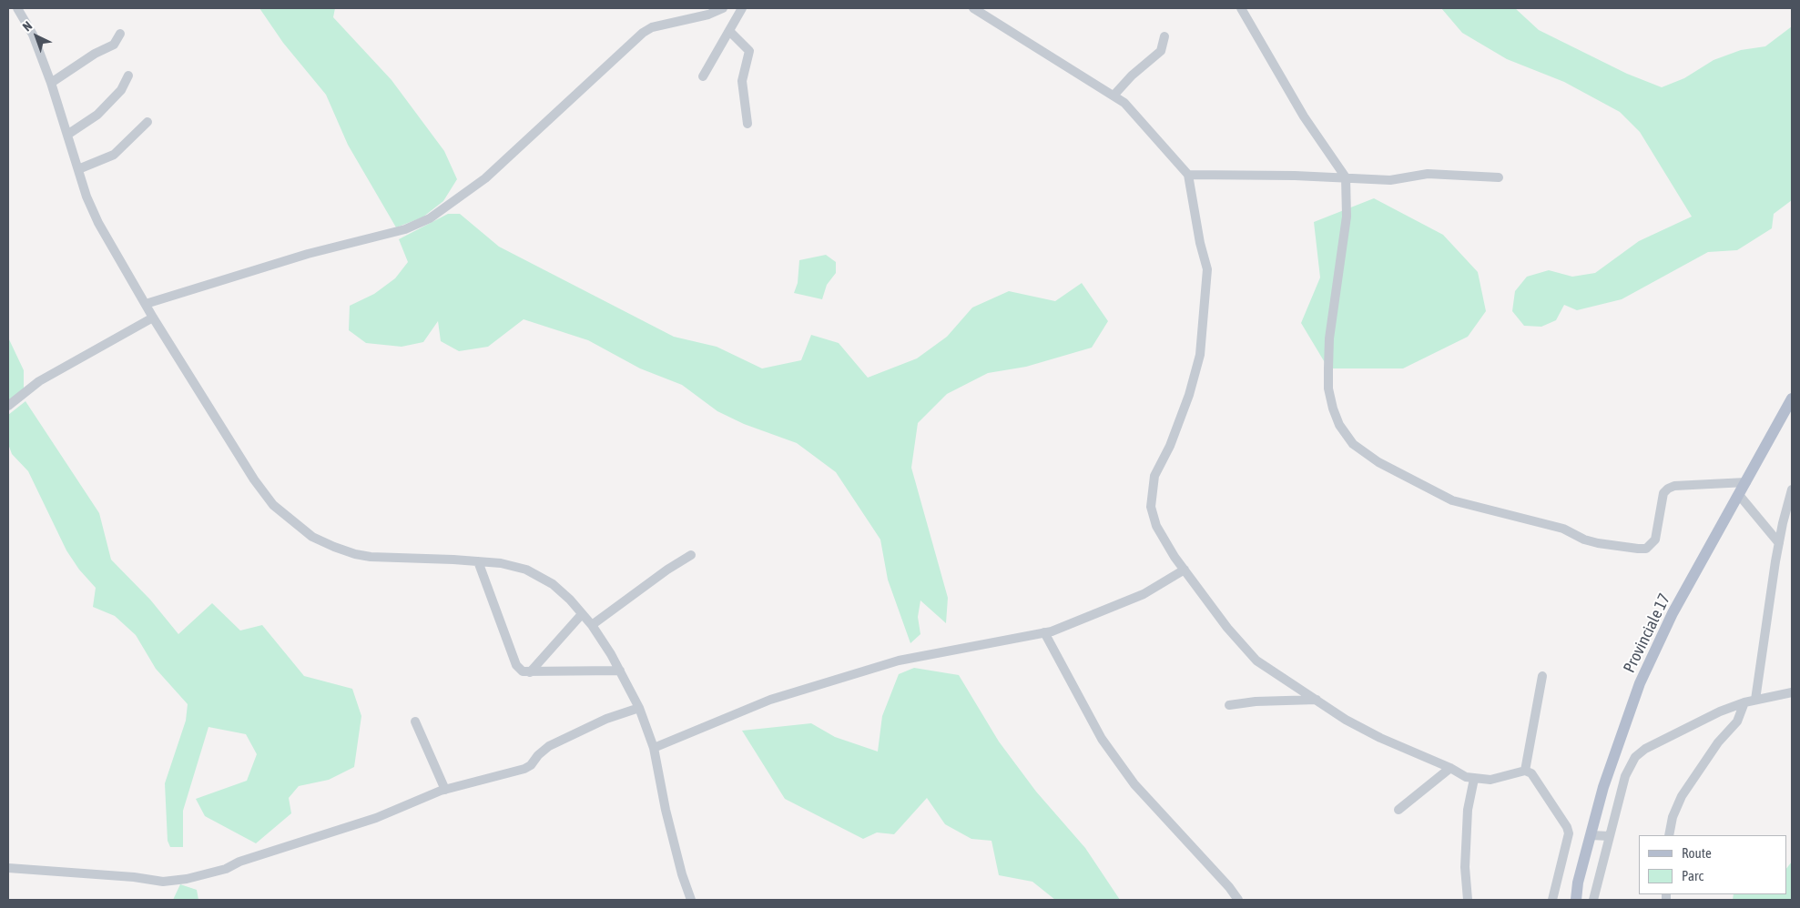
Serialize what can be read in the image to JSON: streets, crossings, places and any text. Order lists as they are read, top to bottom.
{
  "streets": {
    "main road": ["Provinciale 17"]
  },
  "legend": ["Route", "Parc"],
  "north": "top left"
}
